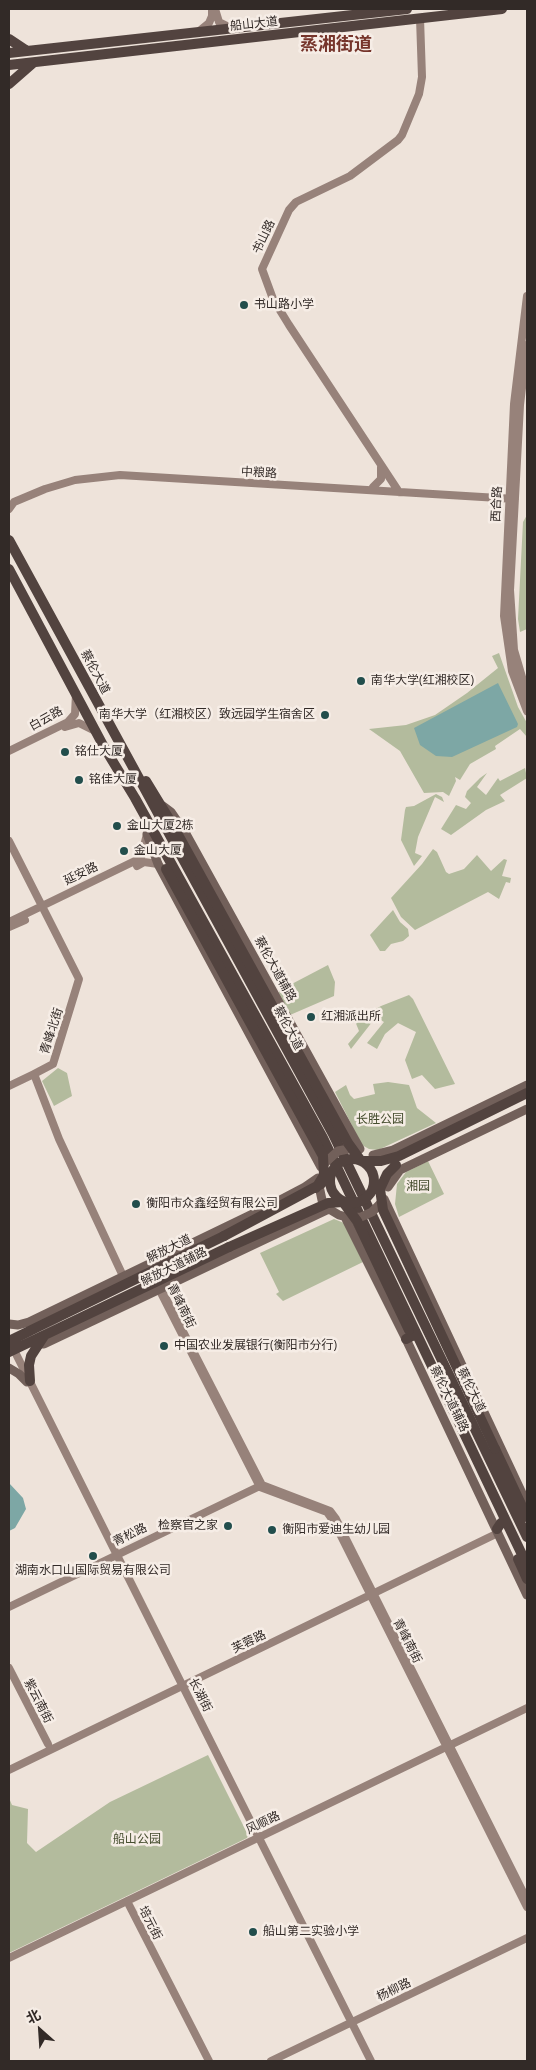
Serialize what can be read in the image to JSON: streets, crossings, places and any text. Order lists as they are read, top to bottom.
{
  "streets": {
    "highway": ["船山大道", "蔡伦大道", "解放大道"],
    "main road": ["蔡伦大道辅路", "解放大道辅路"],
    "street": [
      "书山路",
      "中粮路",
      "西合路",
      "白云路",
      "延安路",
      "青峰北街",
      "青峰南街",
      "青松路",
      "芙蓉路",
      "长湖街",
      "紫云南街",
      "风顺路",
      "培元街",
      "杨柳路"
    ]
  },
  "crossings": [
    ["船山大道", "书山路"],
    ["书山路", "中粮路"],
    ["中粮路", "西合路"],
    ["蔡伦大道", "白云路"],
    ["延安路", "青峰北街"],
    ["解放大道", "解放大道辅路"],
    ["解放大道", "青峰南街"],
    ["解放大道", "长湖街"],
    ["解放大道辅路", "青峰南街"],
    ["青峰南街", "青松路"],
    ["青峰南街", "芙蓉路"],
    ["青峰南街", "风顺路"],
    ["青松路", "长湖街"],
    ["芙蓉路", "长湖街"],
    ["长湖街", "风顺路"],
    ["长湖街", "杨柳路"],
    ["风顺路", "培元街"]
  ],
  "districts": ["蒸湘街道"],
  "parks": ["长胜公园", "湘园", "船山公园"],
  "places": [
    "书山路小学",
    "南华大学(红湘校区)",
    "南华大学（红湘校区）致远园学生宿舍区",
    "铭仕大厦",
    "铭佳大厦",
    "金山大厦2栋",
    "金山大厦",
    "红湘派出所",
    "衡阳市众鑫经贸有限公司",
    "中国农业发展银行(衡阳市分行)",
    "检察官之家",
    "衡阳市爱迪生幼儿园",
    "湖南水口山国际贸易有限公司",
    "船山第二实验小学"
  ],
  "north": "top left"
}
